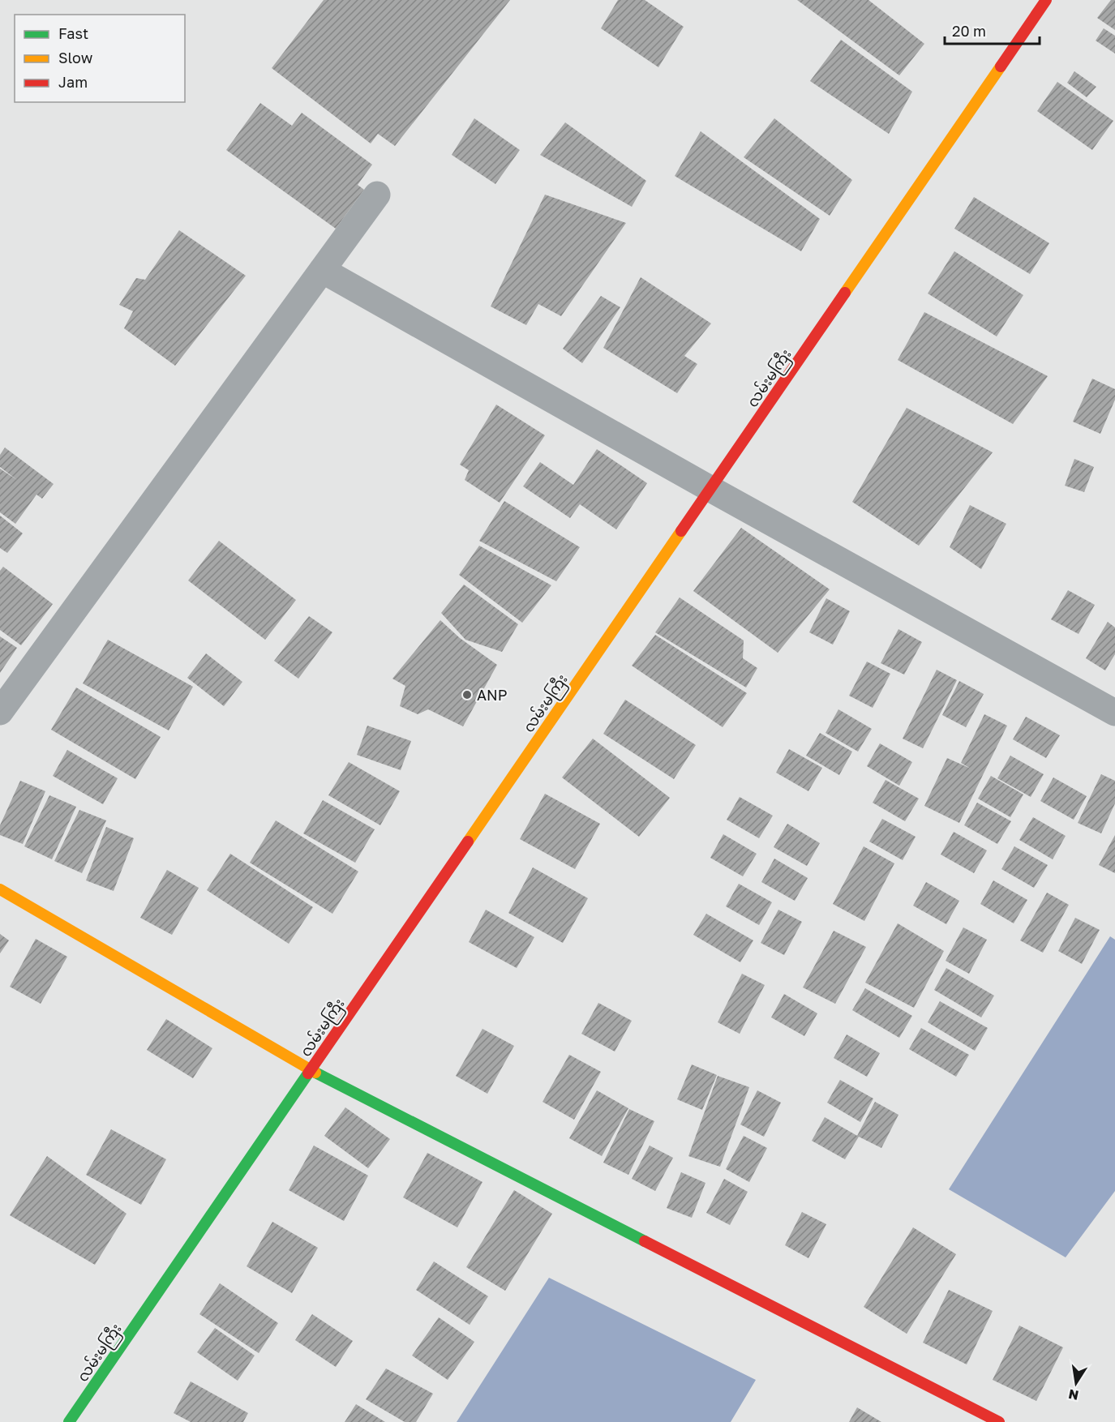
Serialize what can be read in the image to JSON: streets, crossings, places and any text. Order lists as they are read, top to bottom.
{
  "streets": {
    "main road": ["လမ်းမကြီး"]
  },
  "places": ["ANP"],
  "legend": ["Fast", "Slow", "Jam"],
  "scale_bar": "20 m",
  "north": "bottom"
}
